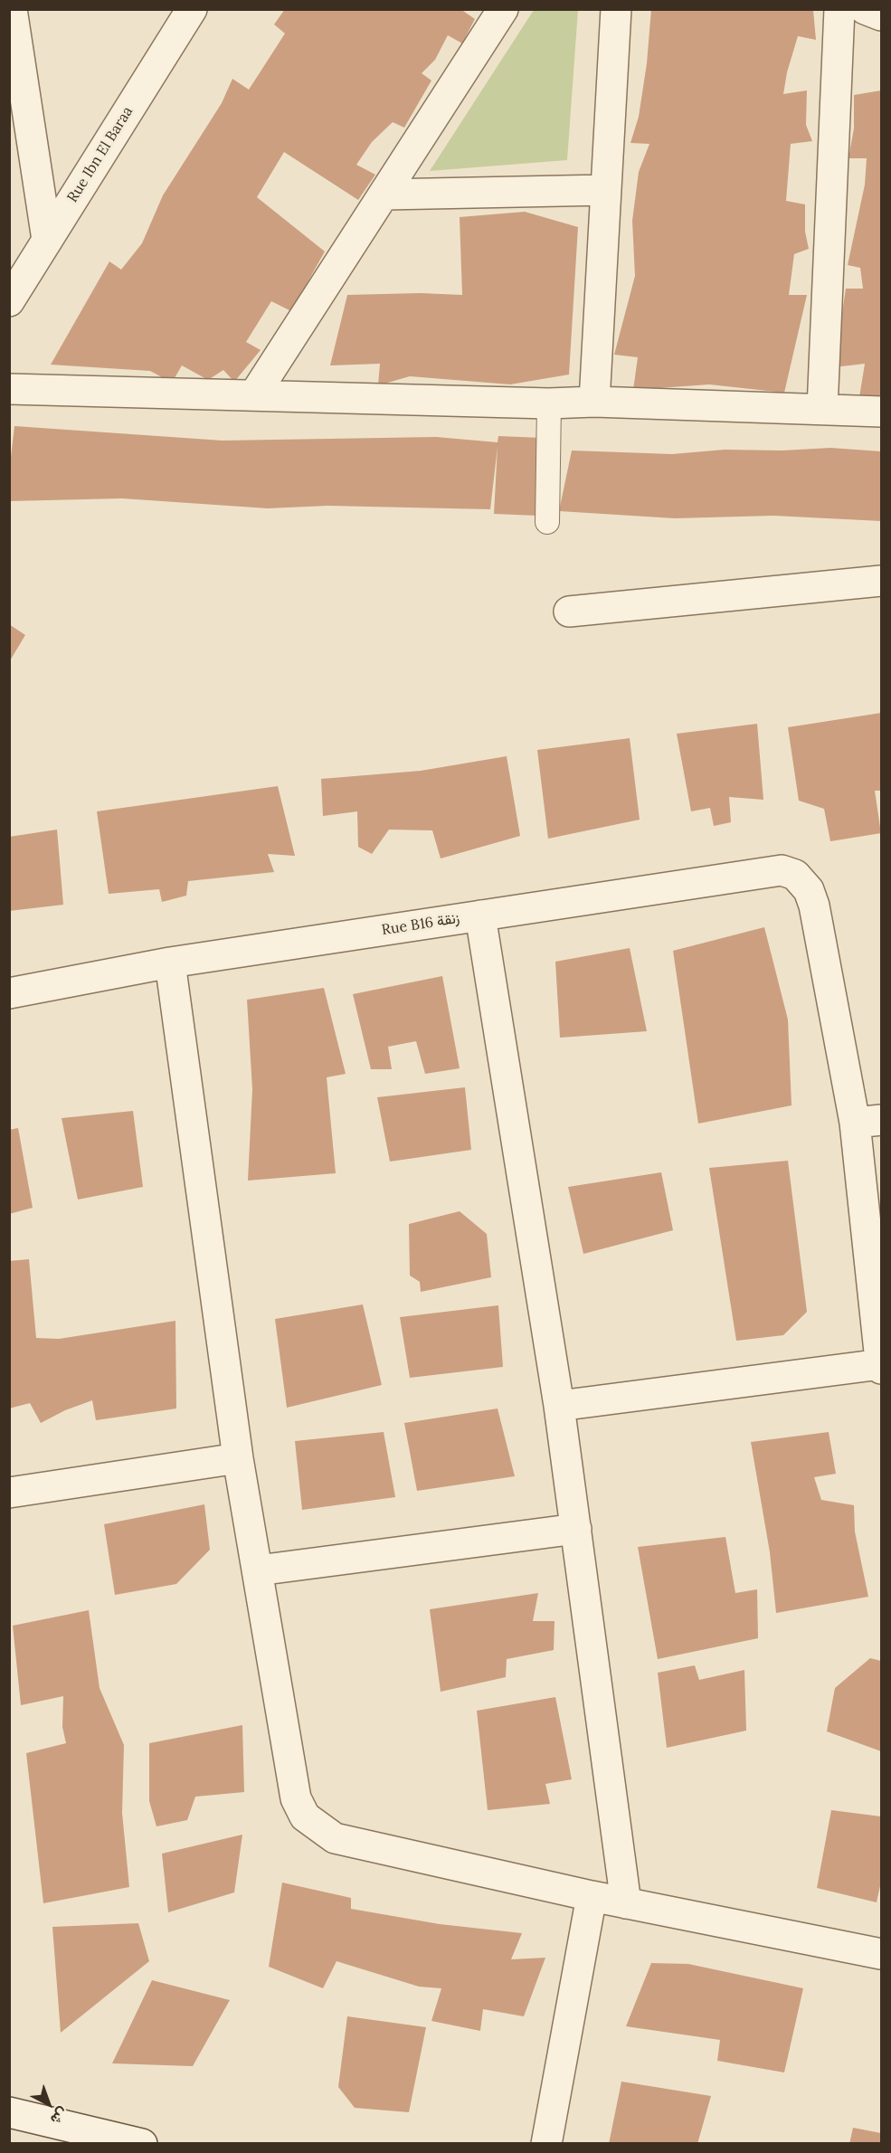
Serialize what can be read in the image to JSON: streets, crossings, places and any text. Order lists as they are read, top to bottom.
{
  "streets": {
    "street": ["Rue Ibn El Baraa", "Rue B16 زنقة"]
  },
  "north": "bottom right"
}
